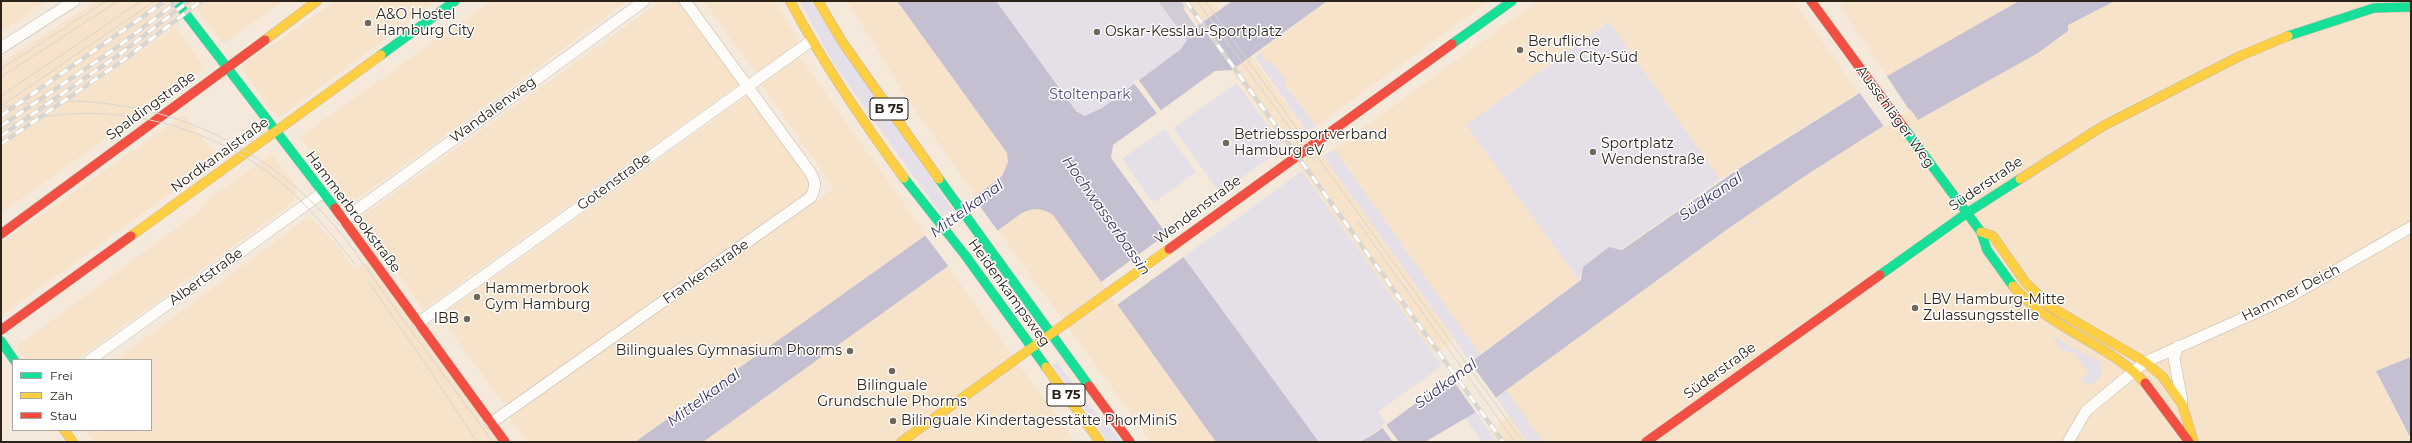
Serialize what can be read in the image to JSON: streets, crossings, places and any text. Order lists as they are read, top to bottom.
{
  "streets": {
    "main road": [
      "Spaldingstraße",
      "B 75",
      "Ausschläger Weg",
      "Nordkanalstraße",
      "Süderstraße",
      "Wendenstraße",
      "Hammerbrookstraße",
      "Heidenkampsweg"
    ],
    "street": [
      "Wandalenweg",
      "Gotenstraße",
      "Frankenstraße",
      "Albertstraße",
      "Hammer Deich"
    ]
  },
  "crossings": [
    ["Spaldingstraße", "Hammerbrookstraße"],
    ["Wandalenweg", "Hammerbrookstraße"],
    ["Ausschläger Weg", "Süderstraße"],
    ["Ausschläger Weg", "Hammer Deich"],
    ["Nordkanalstraße", "Hammerbrookstraße"],
    ["Gotenstraße", "Hammerbrookstraße"],
    ["Gotenstraße", "Frankenstraße"],
    ["Gotenstraße", "Heidenkampsweg"],
    ["Wendenstraße", "Heidenkampsweg"],
    ["Hammerbrookstraße", "Frankenstraße"],
    ["Hammerbrookstraße", "Albertstraße"]
  ],
  "water": ["Südkanal", "Mittelkanal", "Hochwasserbassin"],
  "parks": ["Stoltenpark"],
  "places": [
    "A&O Hostel Hamburg City",
    "Oskar-Kesslau-Sportplatz",
    "Berufliche Schule City-Süd",
    "Betriebssportverband Hamburg eV",
    "Sportplatz Wendenstraße",
    "Hammerbrook Gym Hamburg",
    "LBV Hamburg-Mitte Zulassungsstelle",
    "IBB",
    "Bilinguales Gymnasium Phorms",
    "Bilinguale Grundschule Phorms",
    "Bilinguale Kindertagesstätte PhorMiniS"
  ],
  "legend": ["Frei", "Zäh", "Stau"]
}
